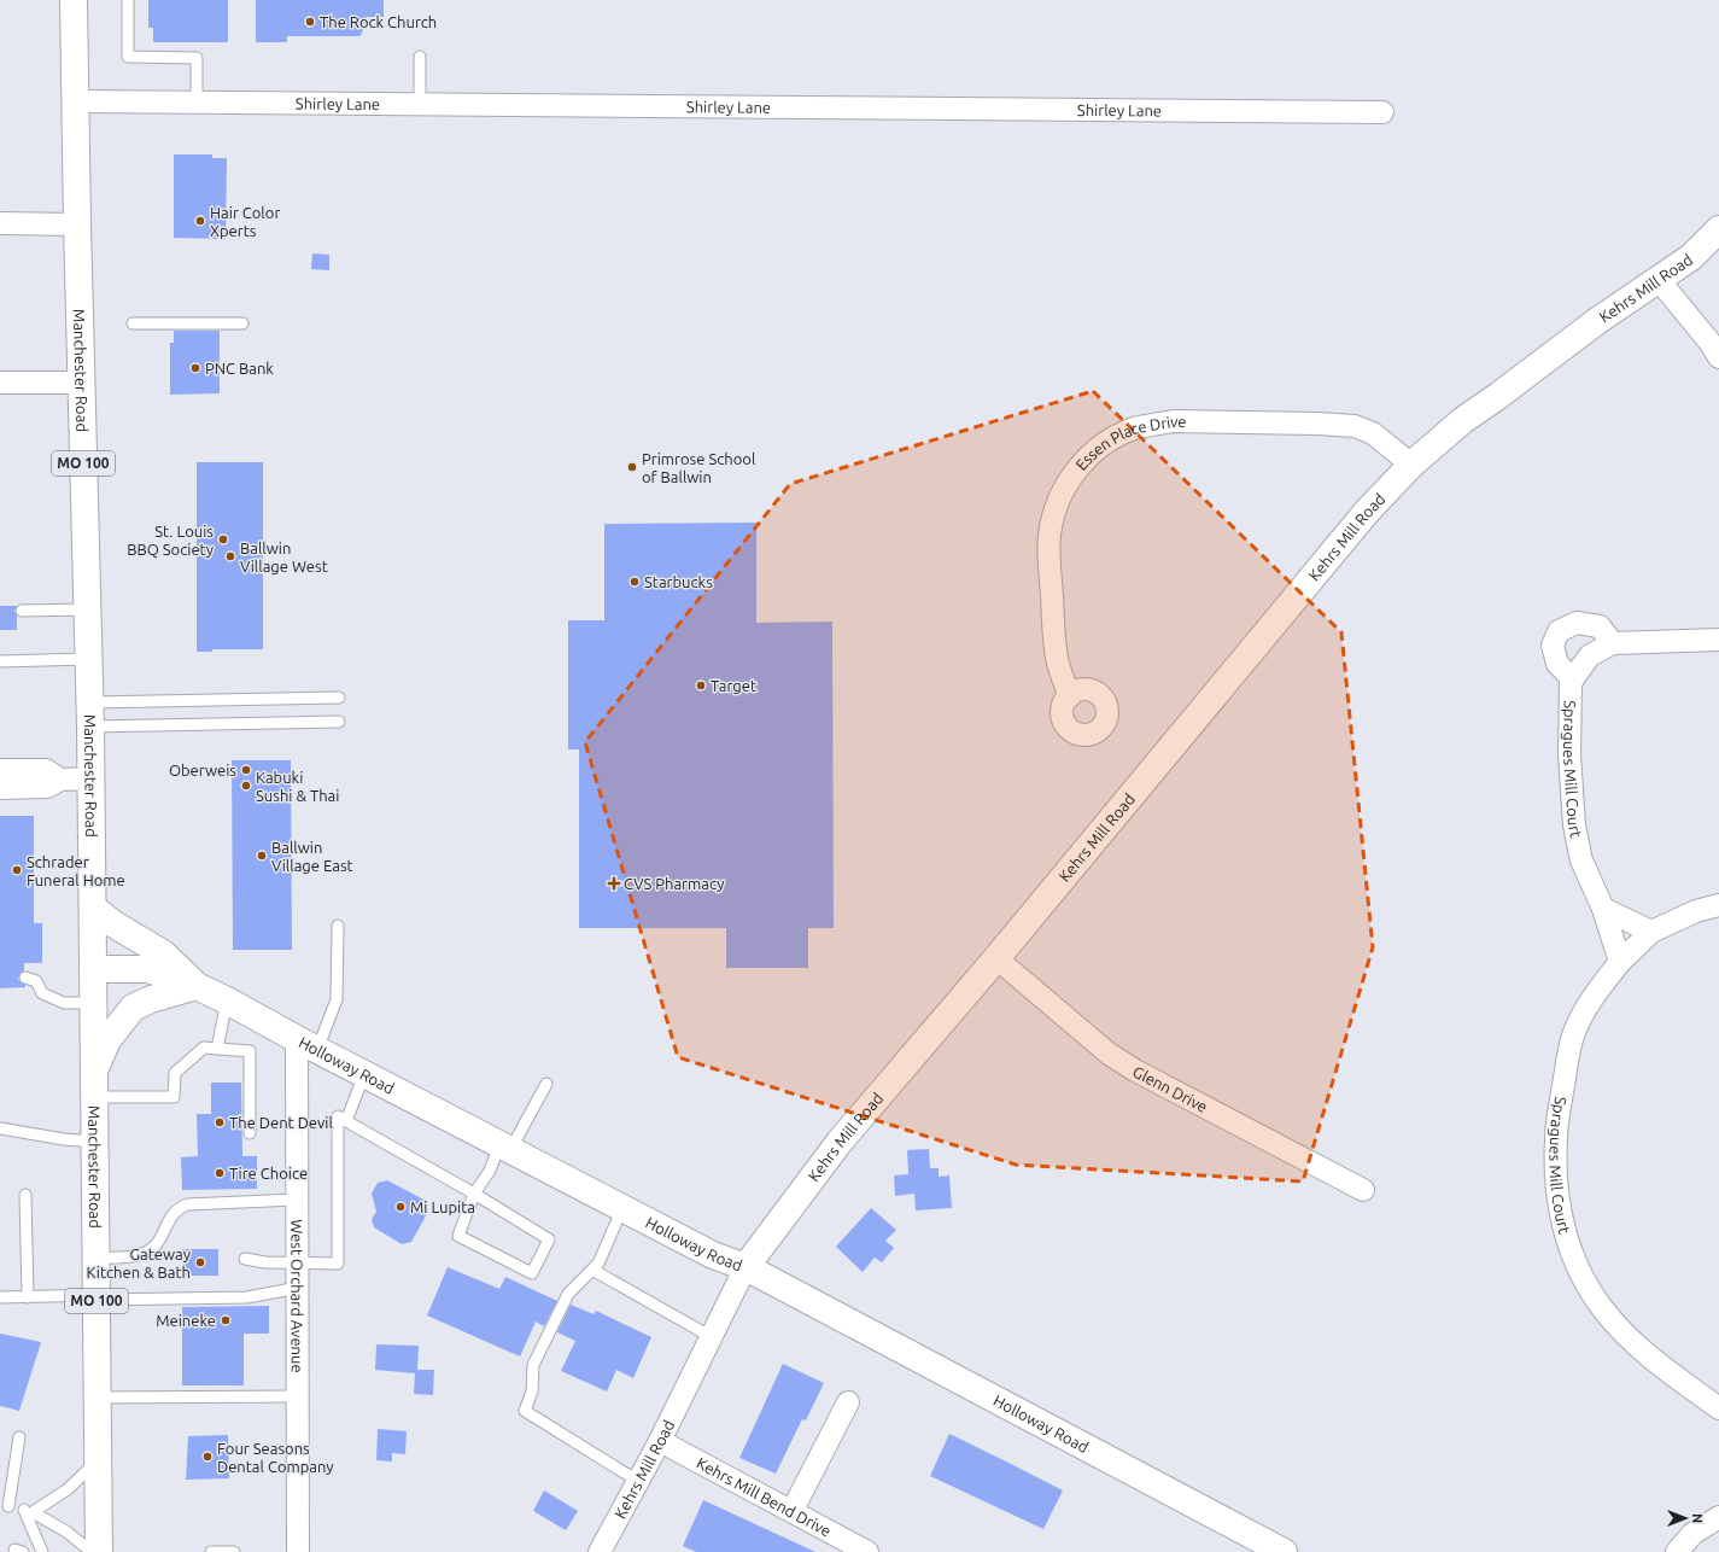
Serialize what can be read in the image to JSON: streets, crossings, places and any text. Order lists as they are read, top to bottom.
{
  "streets": {
    "main road": [
      "Kehrs Mill Road",
      "Manchester Road",
      "MO 100",
      "Holloway Road"
    ],
    "street": [
      "Shirley Lane",
      "Essen Place Drive",
      "Spragues Mill Court",
      "Glenn Drive",
      "West Orchard Avenue",
      "Kehrs Mill Bend Drive"
    ]
  },
  "crossings": [
    ["Shirley Lane", "Manchester Road"],
    ["Kehrs Mill Road", "Essen Place Drive"],
    ["Kehrs Mill Road", "Holloway Road"],
    ["Kehrs Mill Road", "Glenn Drive"],
    ["Kehrs Mill Road", "Kehrs Mill Bend Drive"],
    ["Manchester Road", "Holloway Road"],
    ["Holloway Road", "West Orchard Avenue"]
  ],
  "places": {
    "other": [
      "The Rock Church",
      "Hair Color Xperts",
      "PNC Bank",
      "Primrose School of Ballwin",
      "St. Louis BBQ Society",
      "Ballwin Village West",
      "Starbucks",
      "Target",
      "Oberweis",
      "Kabuki Sushi & Thai",
      "Ballwin Village East",
      "Schrader Funeral Home",
      "The Dent Devil",
      "Tire Choice",
      "Mi Lupita",
      "Gateway Kitchen & Bath",
      "Meineke",
      "Four Seasons Dental Company"
    ],
    "health": ["CVS Pharmacy"]
  },
  "north": "right"
}
